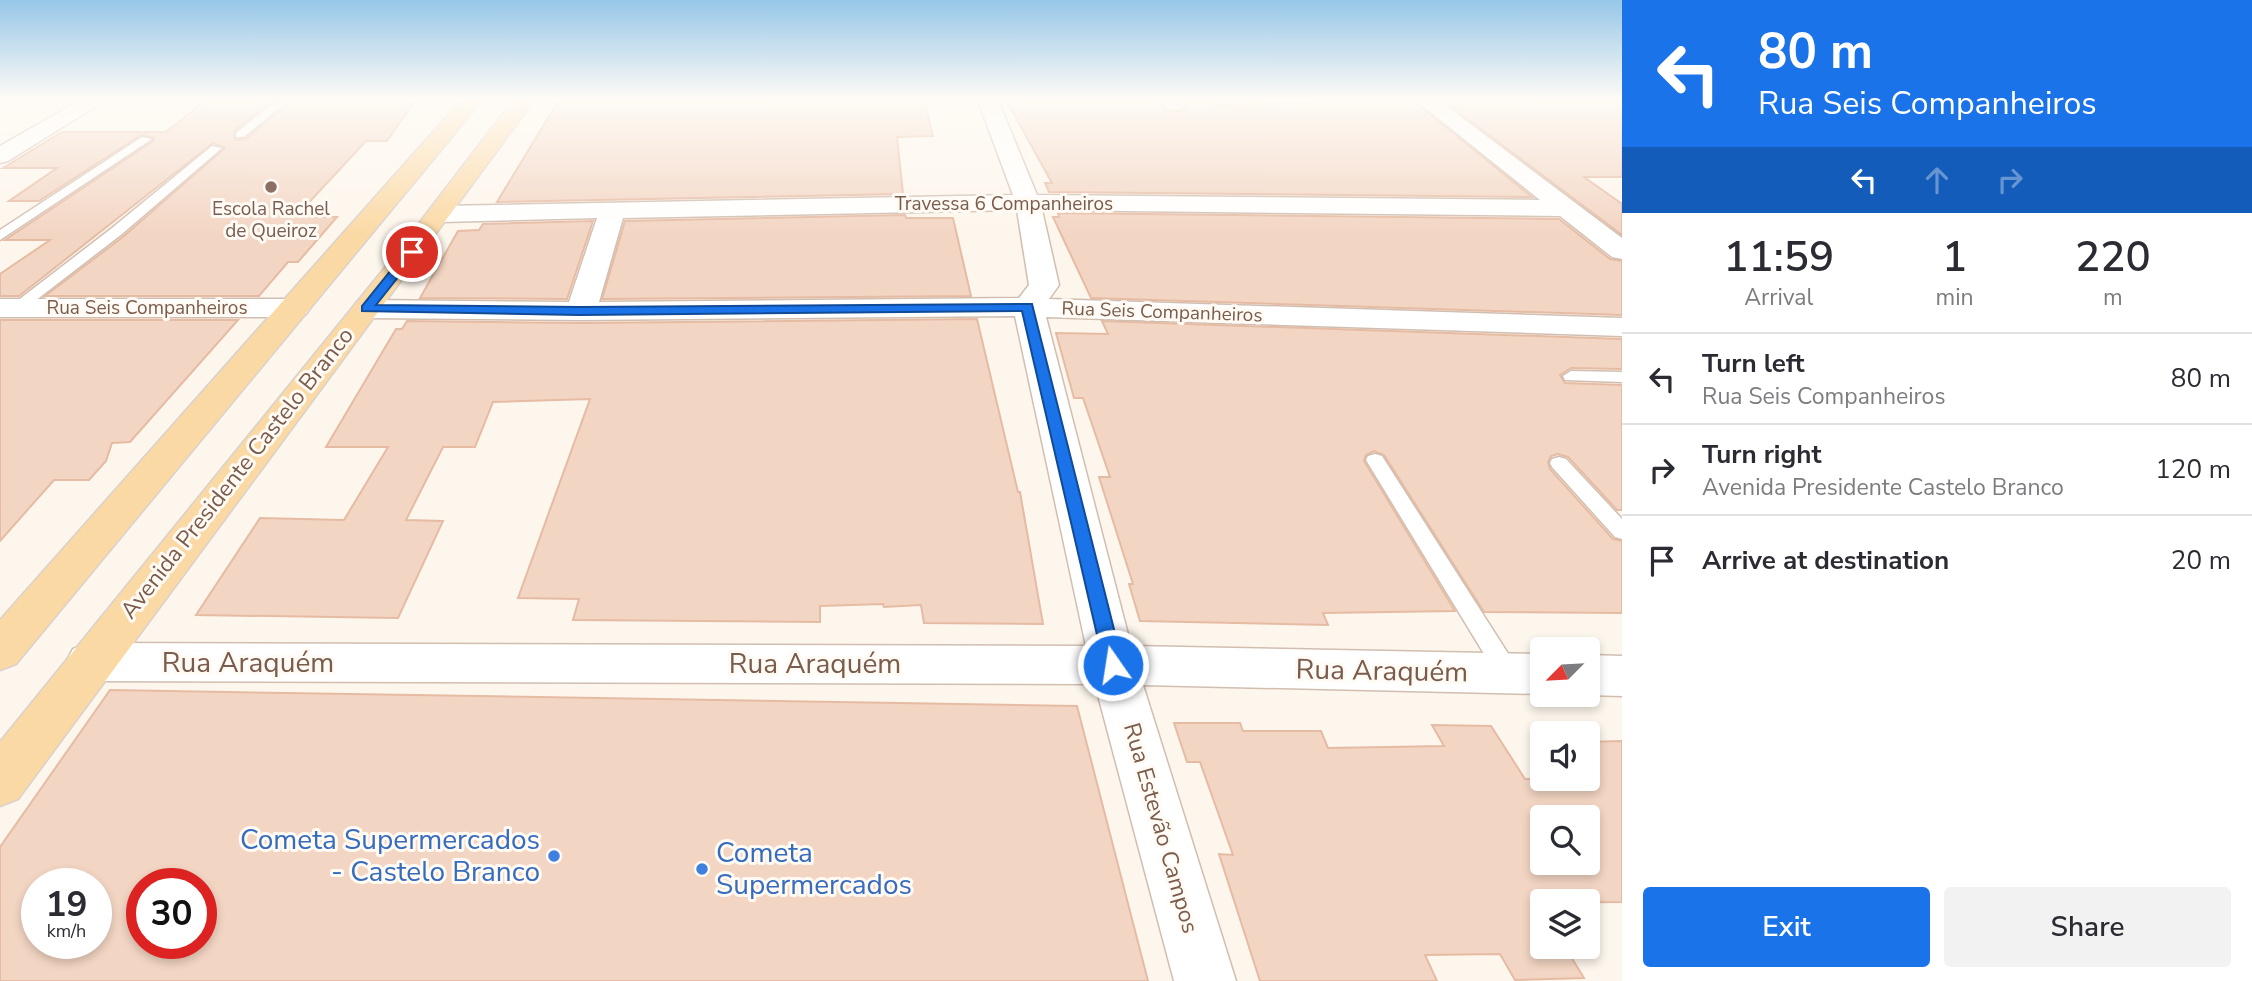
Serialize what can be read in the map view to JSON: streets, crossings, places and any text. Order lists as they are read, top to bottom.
{
  "streets": {
    "main road": ["Avenida Presidente Castelo Branco"],
    "street": [
      "Travessa 6 Companheiros",
      "Rua Seis Companheiros",
      "Rua Araquém",
      "Rua Estevão Campos"
    ]
  },
  "crossings": [
    ["Travessa 6 Companheiros", "Avenida Presidente Castelo Branco"],
    ["Rua Seis Companheiros", "Avenida Presidente Castelo Branco"],
    ["Rua Seis Companheiros", "Rua Estevão Campos"],
    ["Avenida Presidente Castelo Branco", "Rua Araquém"],
    ["Rua Araquém", "Rua Estevão Campos"]
  ],
  "places": ["Escola Rachel de Queiroz", "Cometa Supermercados - Castelo Branco", "Cometa Supermercados"],
  "north": "bottom left",
  "page": {
    "turn": ["80 m", "Rua Seis Companheiros"],
    "eta": [
      "11:59",
      "Arrival",
      "1",
      "min",
      "220",
      "m"
    ],
    "list": [
      {
        "name": "Turn left",
        "note": "Rua Seis Companheiros",
        "value": "80 m"
      },
      {
        "name": "Turn right",
        "note": "Avenida Presidente Castelo Branco",
        "value": "120 m"
      },
      {
        "name": "Arrive at destination",
        "value": "20 m"
      }
    ],
    "speed": "19 km/h",
    "limit": "30",
    "buttons": ["Exit", "Share"]
  }
}
